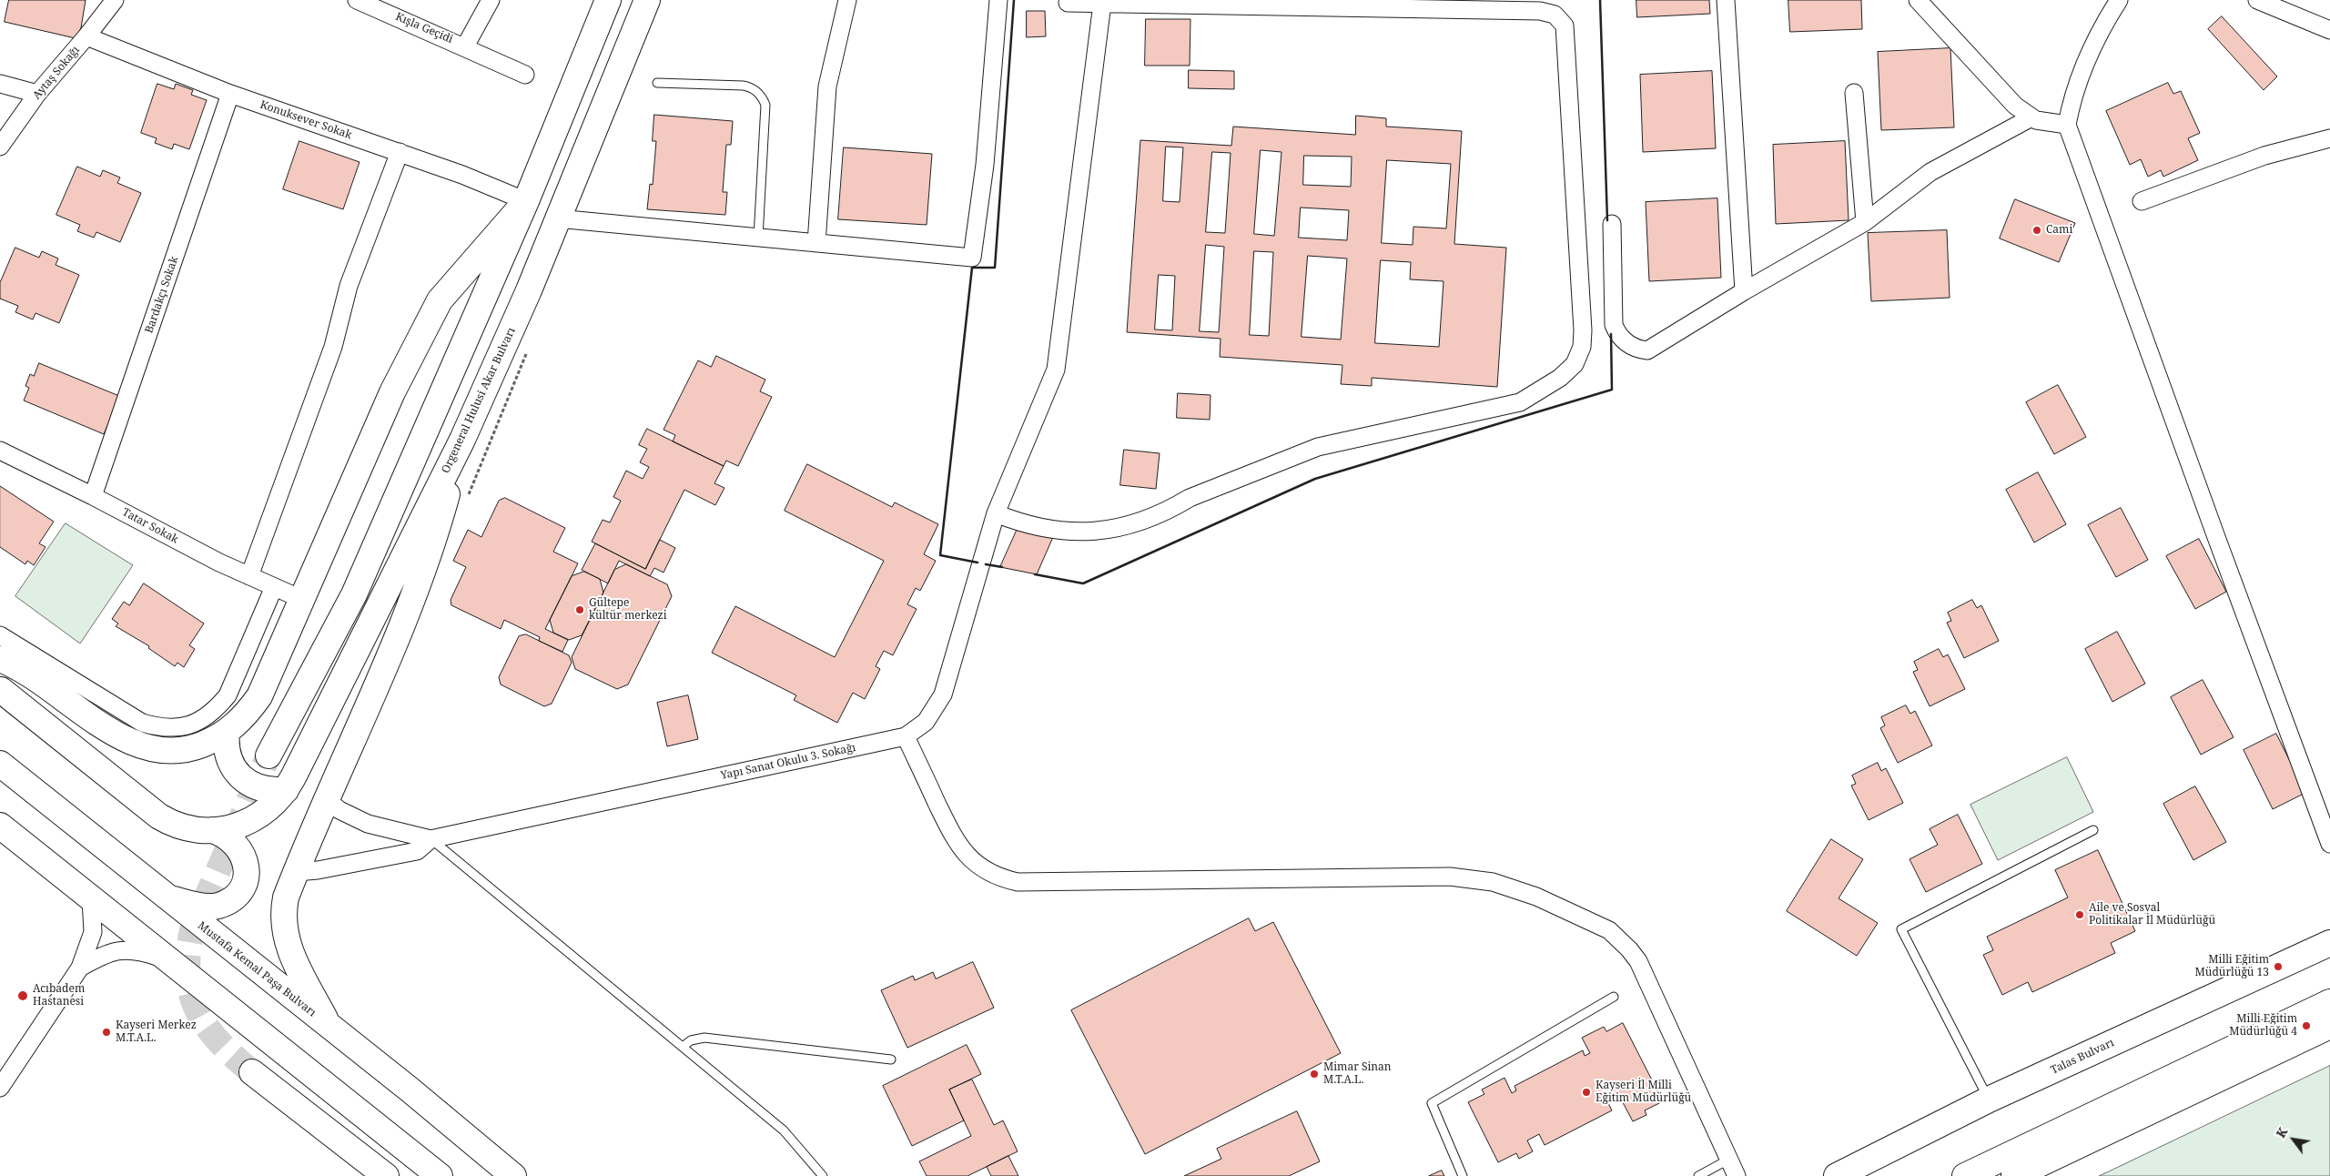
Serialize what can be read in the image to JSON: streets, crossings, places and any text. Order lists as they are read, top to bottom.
{
  "streets": {
    "main road": ["Orgeneral Hulusi Akar Bulvarı", "Mustafa Kemal Paşa Bulvarı", "Talas Bulvarı"],
    "street": [
      "Kışla Geçidi",
      "Aytaş Sokağı",
      "Konuksever Sokak",
      "Bardakçı Sokak",
      "Tatar Sokak",
      "Yapı Sanat Okulu 3. Sokağı"
    ]
  },
  "crossings": [
    ["Aytaş Sokağı", "Konuksever Sokak"],
    ["Konuksever Sokak", "Bardakçı Sokak"],
    ["Bardakçı Sokak", "Tatar Sokak"]
  ],
  "places": [
    "Cami",
    "Gültepe kültür merkezi",
    "Aile ve Sosyal Politikalar İl Müdürlüğü",
    "Milli Eğitim Müdürlüğü 13",
    "Acıbadem Hastanesi",
    "Milli Eğitim Müdürlüğü 4",
    "Kayseri Merkez M.T.A.L.",
    "Mimar Sinan M.T.A.L.",
    "Kayseri İl Milli Eğitim Müdürlüğü"
  ],
  "north": "top left"
}
